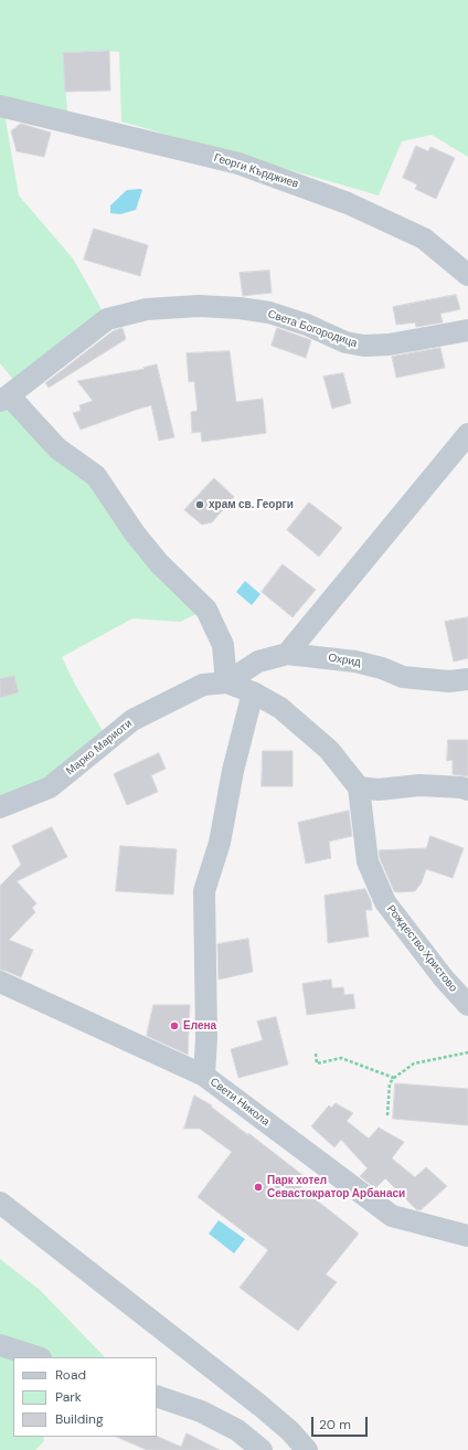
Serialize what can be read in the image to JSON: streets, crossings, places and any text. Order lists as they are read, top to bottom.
{
  "streets": {
    "street": [
      "Георги Кърджиев",
      "Света Богородица",
      "Охрид",
      "Марко Мариоти",
      "Рождество Христово",
      "Свети Никола"
    ]
  },
  "crossings": [
    ["Охрид", "Марко Мариоти"]
  ],
  "places": ["храм св. Георги", "Елена", "Парк хотел Севастократор Арбанаси"],
  "legend": ["Road", "Park", "Building"],
  "scale_bar": "20 m"
}
